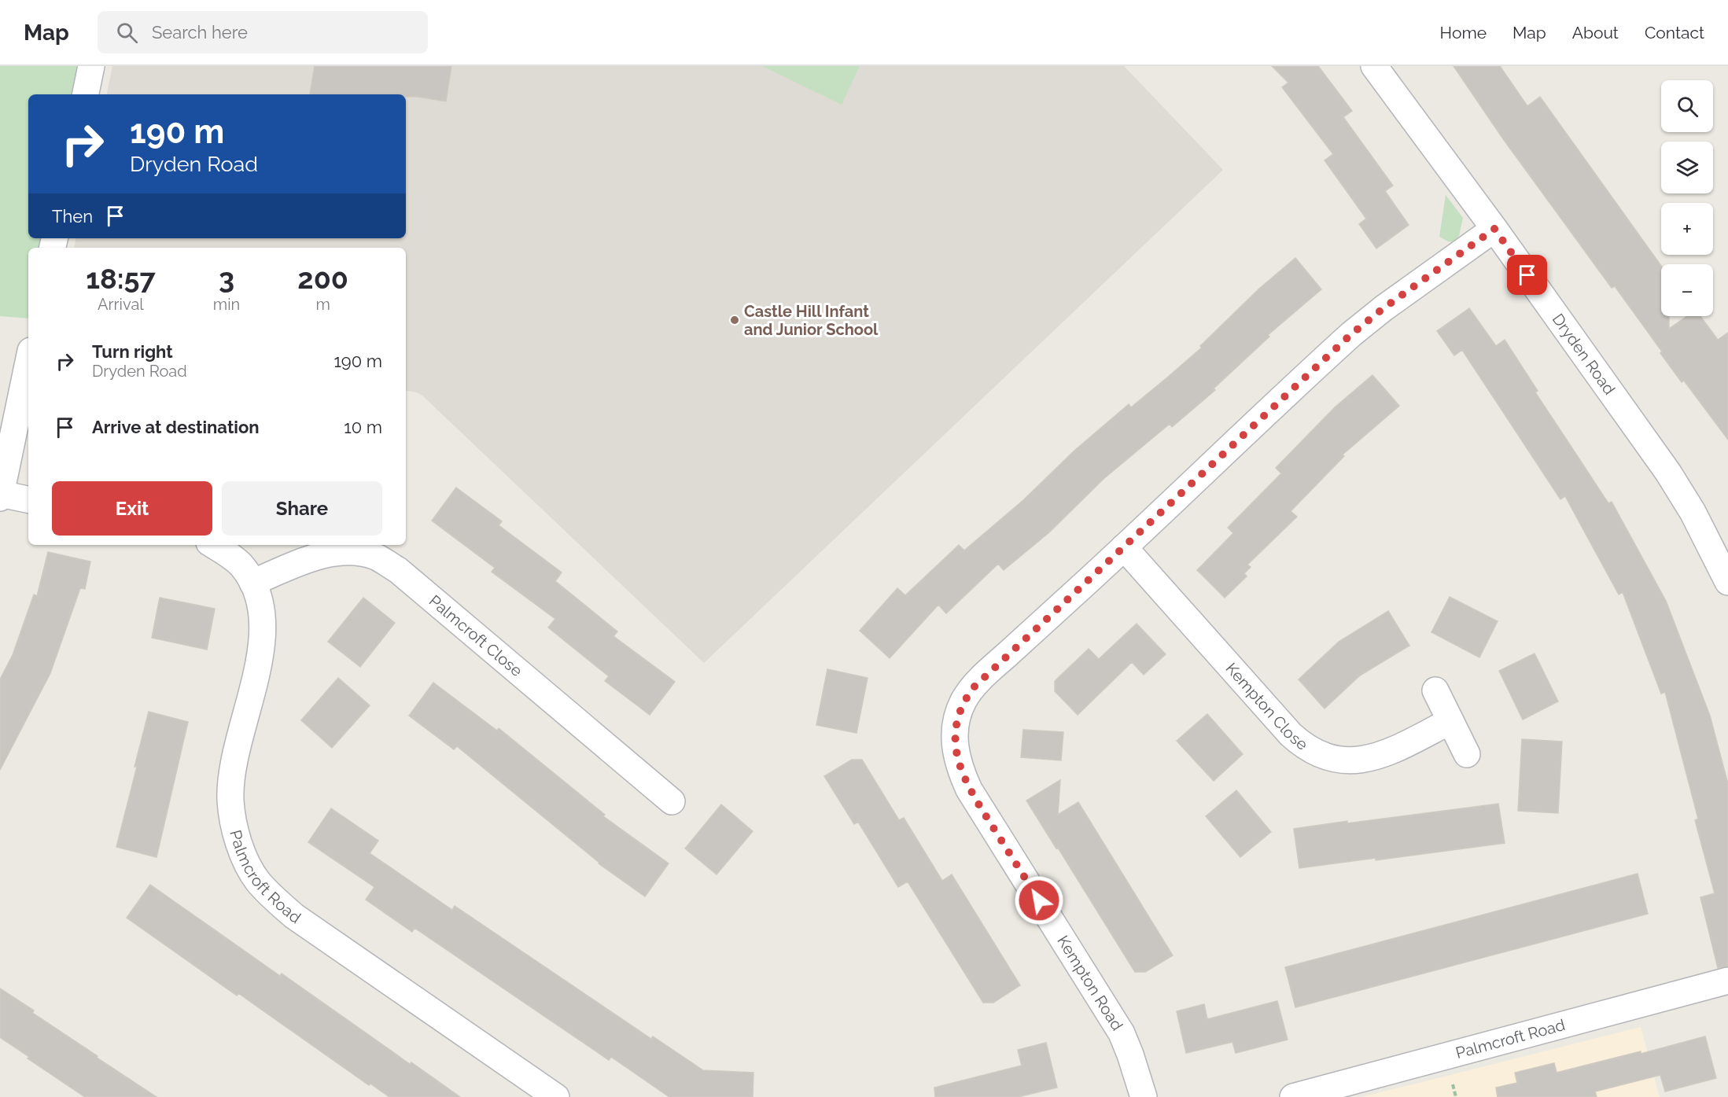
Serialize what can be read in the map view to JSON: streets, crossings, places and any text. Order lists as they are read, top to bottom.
{
  "streets": {
    "street": [
      "Dryden Road",
      "Palmcroft Close",
      "Kempton Close",
      "Palmcroft Road",
      "Kempton Road"
    ]
  },
  "crossings": [
    ["Dryden Road", "Kempton Road"],
    ["Palmcroft Close", "Palmcroft Road"],
    ["Kempton Close", "Kempton Road"]
  ],
  "places": ["Castle Hill Infant and Junior School"],
  "page": {
    "header": "Map",
    "search": "Search here",
    "nav": [
      "Home",
      "Map",
      "About",
      "Contact"
    ],
    "map_buttons": ["+", "−"],
    "turn": ["190 m", "Dryden Road"],
    "then": "Then",
    "eta": [
      "18:57",
      "Arrival",
      "3",
      "min",
      "200",
      "m"
    ],
    "list": [
      {
        "name": "Turn right",
        "note": "Dryden Road",
        "value": "190 m"
      },
      {
        "name": "Arrive at destination",
        "value": "10 m"
      }
    ],
    "buttons": ["Exit", "Share"]
  }
}
